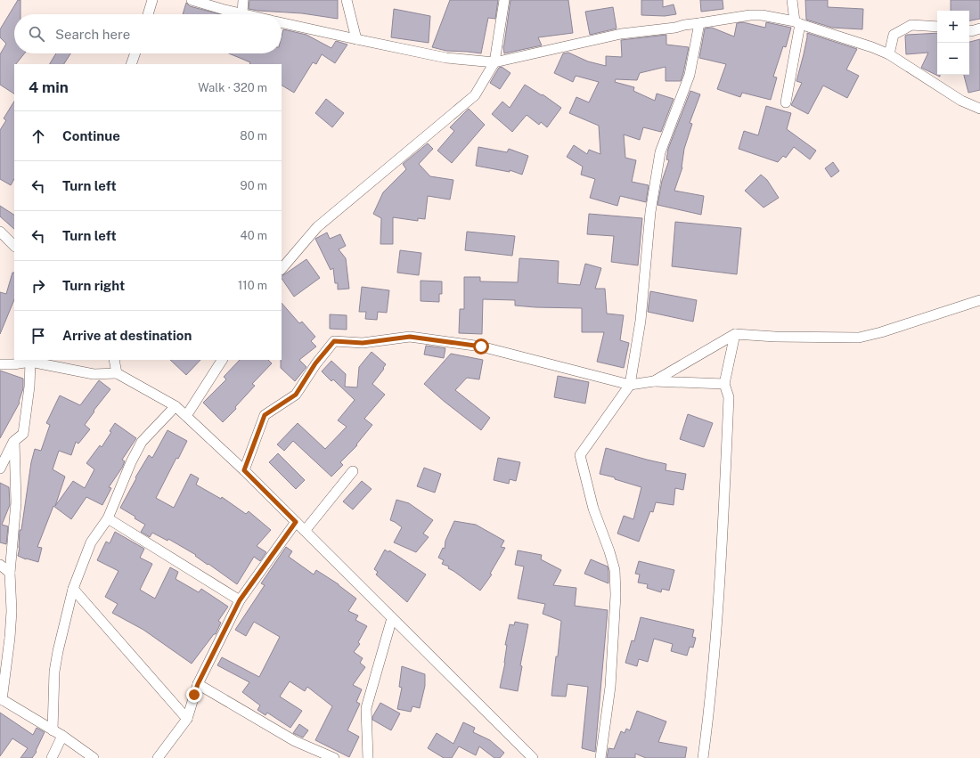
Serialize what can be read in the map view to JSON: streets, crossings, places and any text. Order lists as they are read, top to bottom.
{
  "page": {
    "map_buttons": ["+", "−"],
    "search": "Search here",
    "heading": ["4 min", "Walk · 320 m"],
    "list": [
      ["Continue", "80 m"],
      ["Turn left", "90 m"],
      ["Turn left", "40 m"],
      ["Turn right", "110 m"],
      "Arrive at destination"
    ]
  }
}
